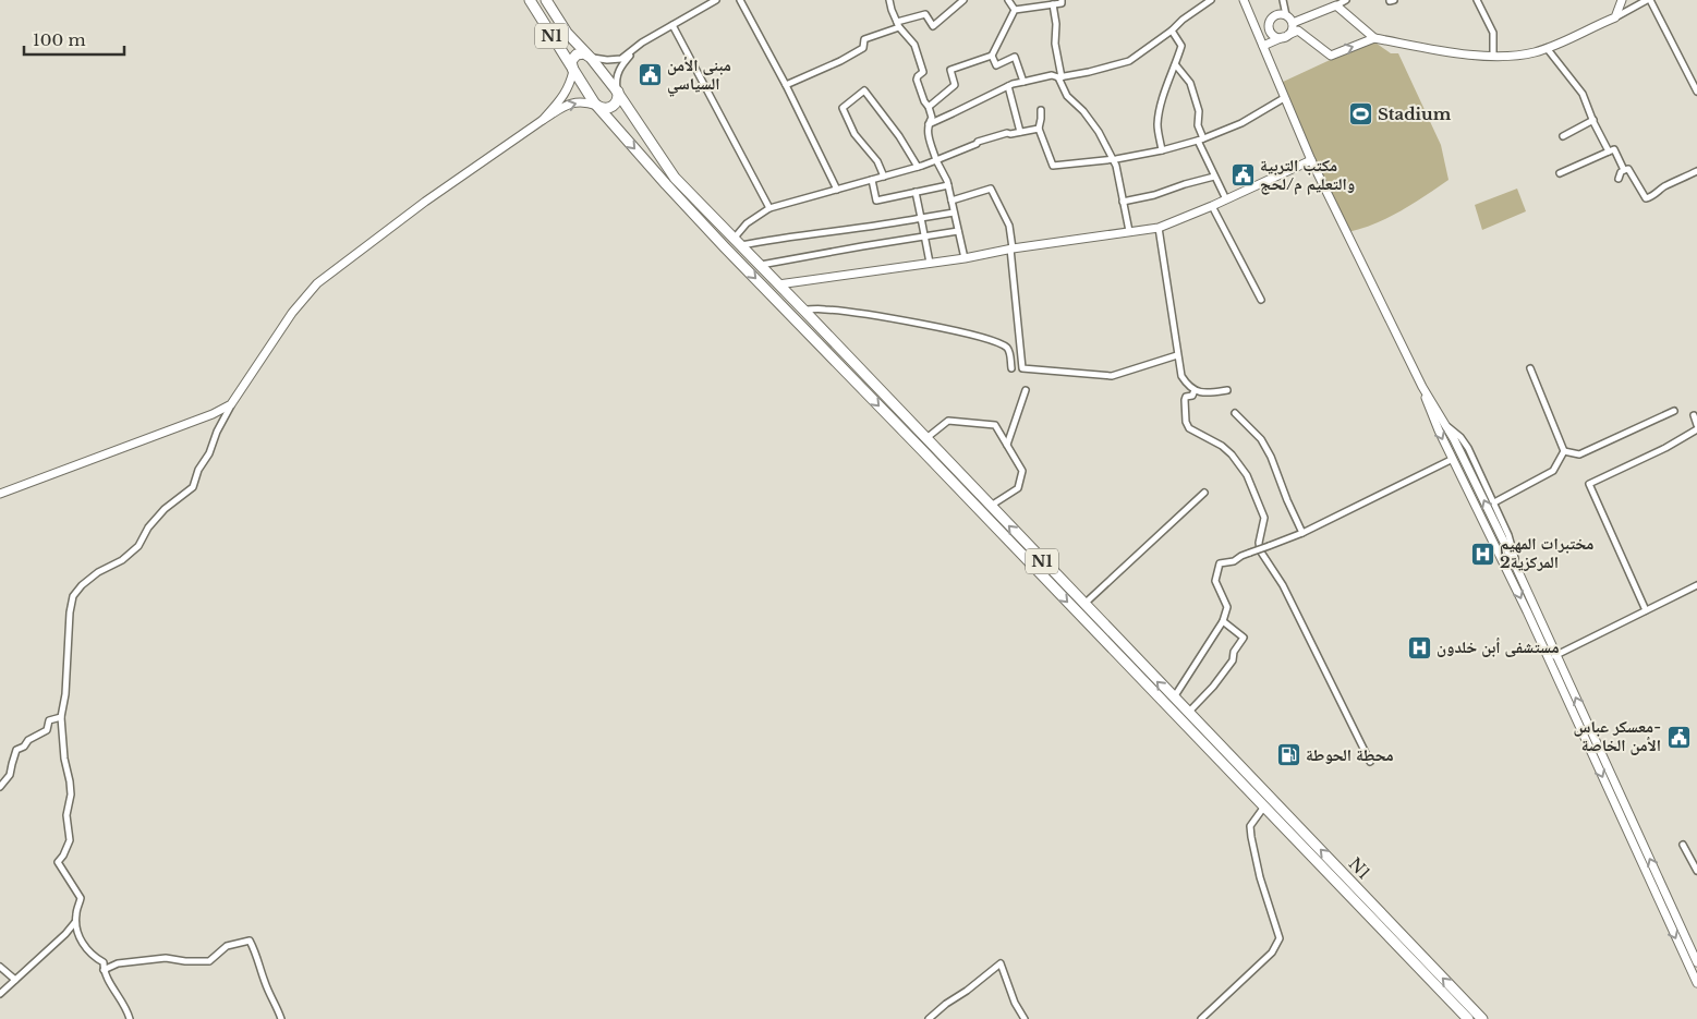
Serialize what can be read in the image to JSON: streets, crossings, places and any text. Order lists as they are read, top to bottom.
{
  "streets": {
    "highway": ["N1"]
  },
  "places": {
    "public building": ["مبنى الأمن السياسي", "مكتب التربية والتعليم م/لحج", "معسكر عباس- الأمن الخاصة"],
    "sports": ["Stadium"],
    "hospital": ["مختبرات المهيم المركزية2", "مستشفى أبن خلدون"],
    "fuel station": ["محطة الحوطة"]
  },
  "scale_bar": "100 m"
}
